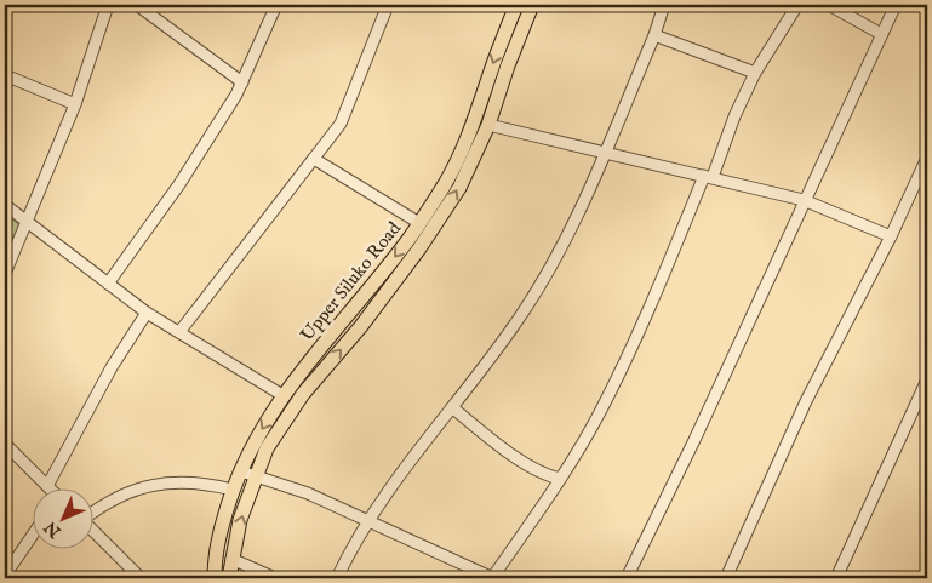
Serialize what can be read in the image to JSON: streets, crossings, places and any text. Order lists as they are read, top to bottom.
{
  "streets": {
    "main road": ["Upper Siluko Road"]
  },
  "north": "bottom left"
}
